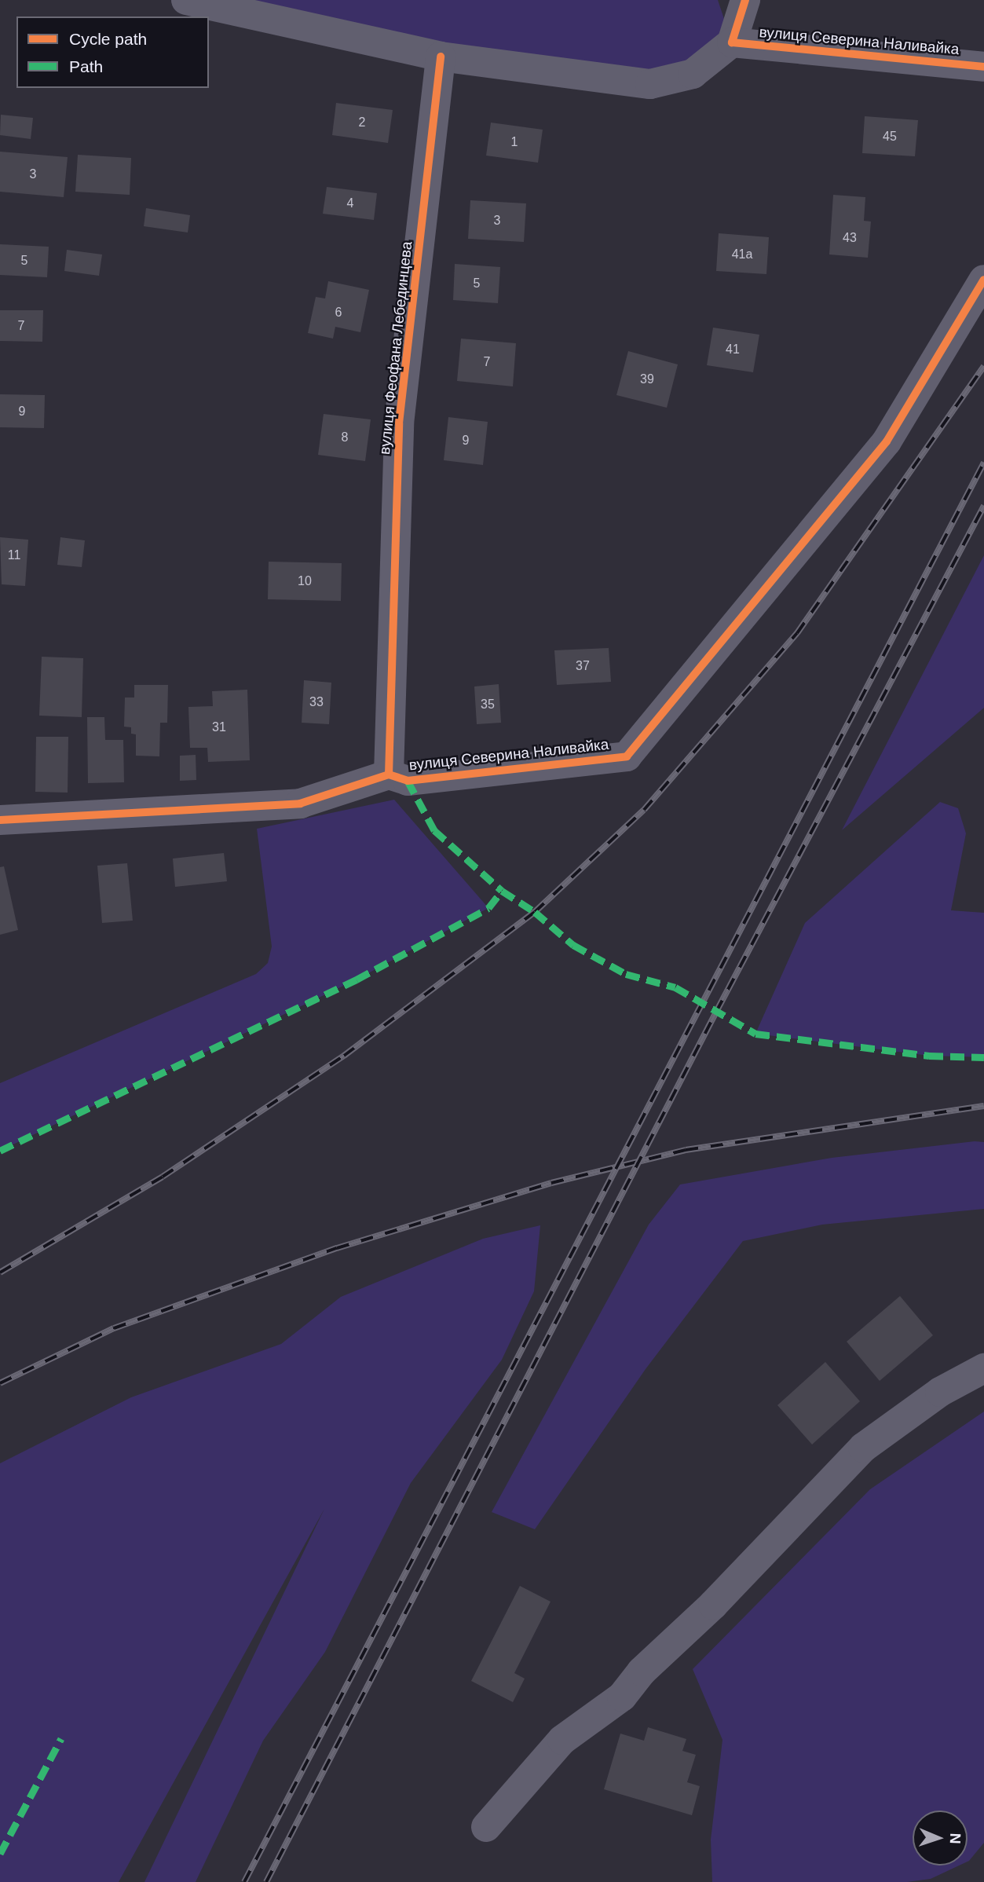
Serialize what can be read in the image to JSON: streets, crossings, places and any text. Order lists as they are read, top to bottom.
{
  "streets": {
    "street": ["вулиця Северина Наливайка", "вулиця Феофана Лебединцева"]
  },
  "crossings": [
    ["вулиця Северина Наливайка", "вулиця Феофана Лебединцева"]
  ],
  "house_numbers": [
    "2",
    "45",
    "1",
    "3",
    "4",
    "3",
    "43",
    "41а",
    "5",
    "5",
    "6",
    "7",
    "41",
    "7",
    "39",
    "9",
    "8",
    "9",
    "11",
    "10",
    "37",
    "33",
    "35",
    "31"
  ],
  "legend": ["Cycle path", "Path"],
  "north": "right"
}
